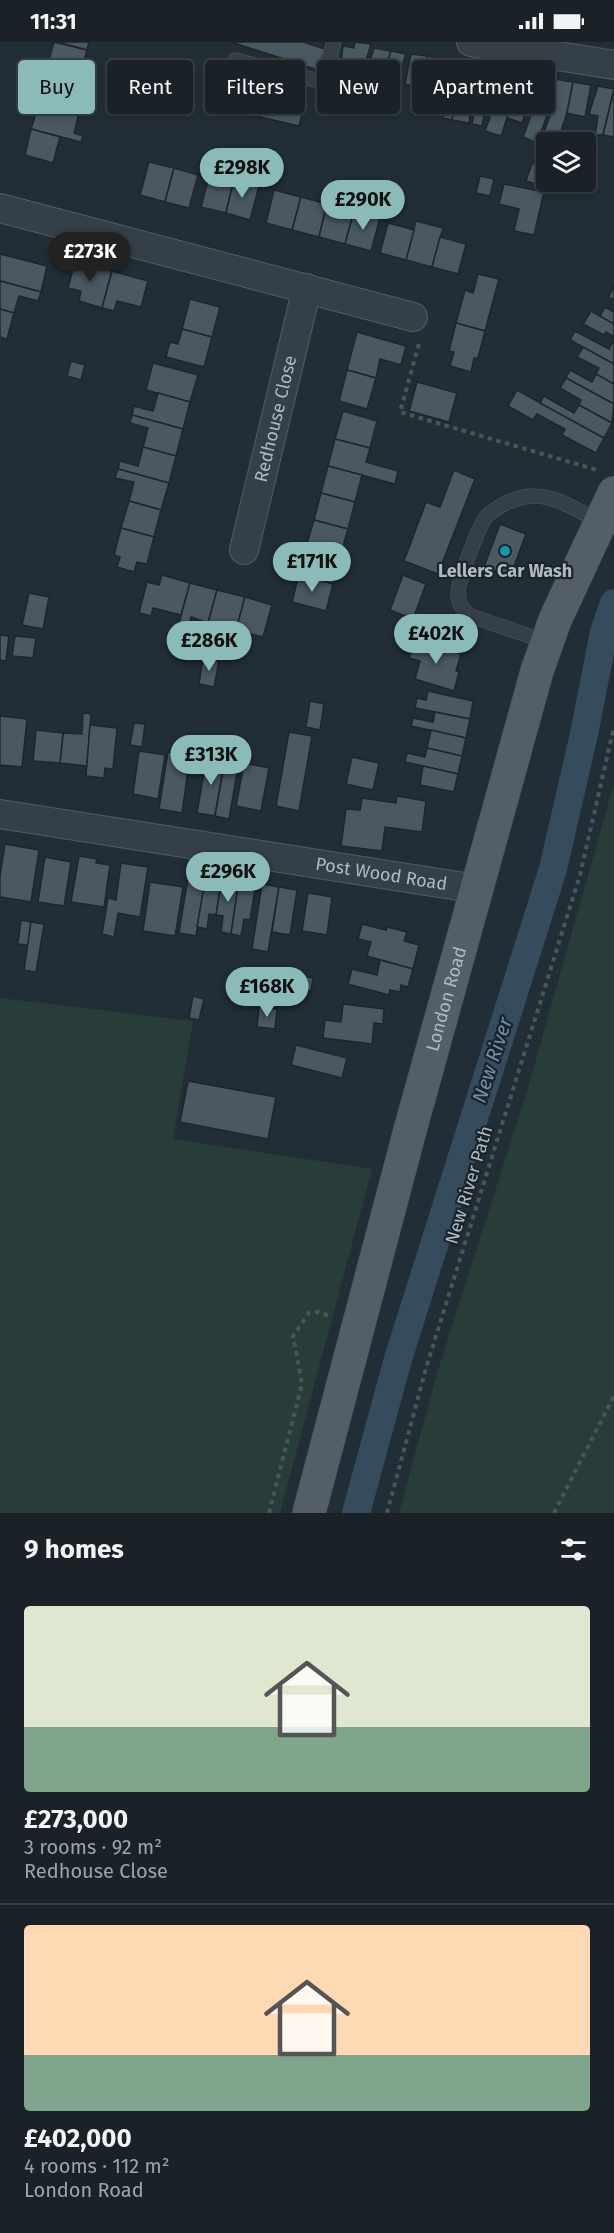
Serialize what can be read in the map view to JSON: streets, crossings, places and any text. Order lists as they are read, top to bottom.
{
  "streets": {
    "main road": ["London Road"],
    "street": ["Redhouse Close", "Post Wood Road"],
    "path": ["New River Path"]
  },
  "crossings": [
    ["Post Wood Road", "London Road"]
  ],
  "water": ["New River"],
  "places": ["Lellers Car Wash"],
  "page": {
    "status": "11:31",
    "chip": [
      "Buy",
      "Rent",
      "Filters",
      "New",
      "Apartment"
    ],
    "price": [
      "£298K",
      "£290K",
      "£273K",
      "£171K",
      "£402K",
      "£286K",
      "£313K",
      "£296K",
      "£168K"
    ],
    "heading": "9 homes",
    "list": [
      {
        "name": "£273,000",
        "note": "3 rooms · 92 m² · Redhouse Close"
      },
      {
        "name": "£402,000",
        "note": "4 rooms · 112 m² · London Road"
      }
    ]
  }
}
